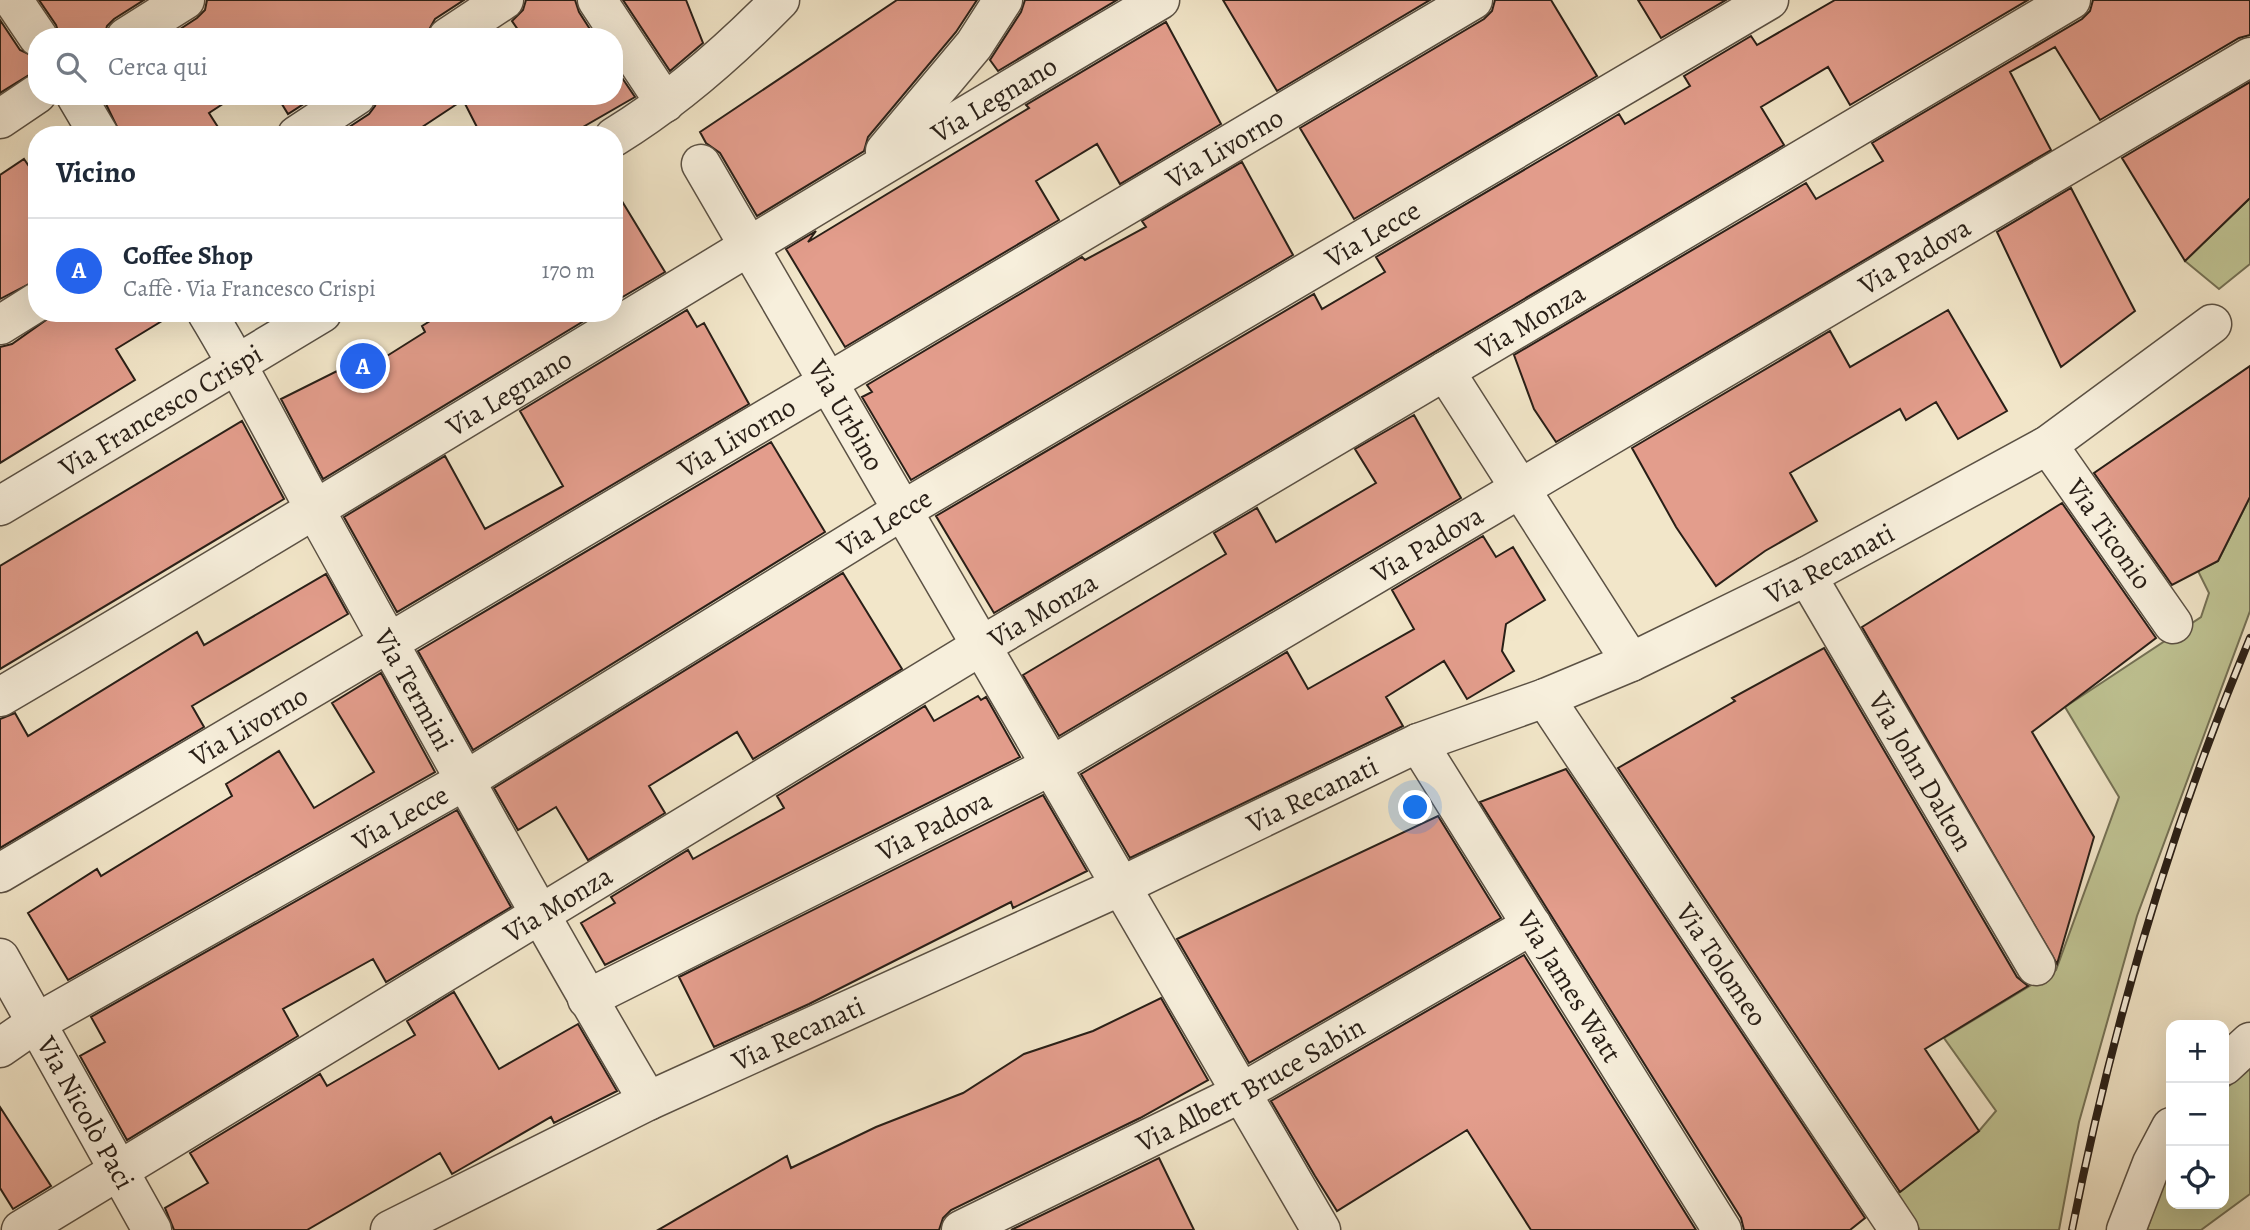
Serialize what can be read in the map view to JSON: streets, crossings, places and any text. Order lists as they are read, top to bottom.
{
  "streets": {
    "street": [
      "Via Legnano",
      "Via Livorno",
      "Via Lecce",
      "Via Padova",
      "Via Monza",
      "Via Francesco Crispi",
      "Via Urbino",
      "Via Ticonio",
      "Via Recanati",
      "Via Termini",
      "Via John Dalton",
      "Via Tolomeo",
      "Via James Watt",
      "Via Albert Bruce Sabin",
      "Via Nicolò Paci"
    ]
  },
  "crossings": [
    ["Via Legnano", "Via Urbino"],
    ["Via Legnano", "Via Termini"],
    ["Via Livorno", "Via Urbino"],
    ["Via Livorno", "Via Termini"],
    ["Via Lecce", "Via Urbino"],
    ["Via Lecce", "Via Termini"],
    ["Via Lecce", "Via Nicolò Paci"],
    ["Via Padova", "Via Urbino"],
    ["Via Padova", "Via Termini"],
    ["Via Monza", "Via Urbino"],
    ["Via Monza", "Via Termini"],
    ["Via Monza", "Via Nicolò Paci"],
    ["Via Francesco Crispi", "Via Termini"],
    ["Via Urbino", "Via Recanati"],
    ["Via Urbino", "Via Albert Bruce Sabin"],
    ["Via Ticonio", "Via Recanati"],
    ["Via Recanati", "Via Termini"],
    ["Via Recanati", "Via John Dalton"],
    ["Via Recanati", "Via Tolomeo"],
    ["Via Recanati", "Via James Watt"],
    ["Via James Watt", "Via Albert Bruce Sabin"]
  ],
  "page": {
    "search": "Cerca qui",
    "heading": "Vicino",
    "list": [
      {
        "mark": "A",
        "name": "Coffee Shop",
        "note": "Caffè · Via Francesco Crispi",
        "value": "170 m"
      }
    ],
    "pins": "A",
    "map_buttons": ["+", "−"]
  }
}
